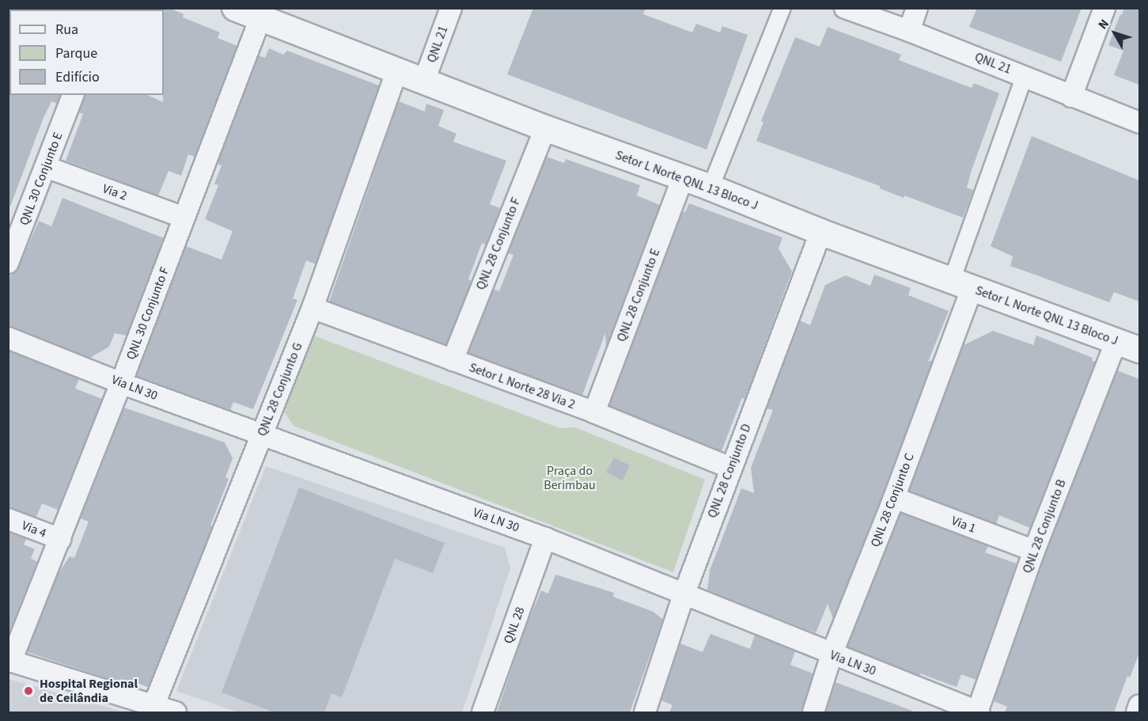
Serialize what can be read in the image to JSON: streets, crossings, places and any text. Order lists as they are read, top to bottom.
{
  "streets": {
    "street": [
      "QNL 21",
      "QNL 30 Conjunto E",
      "Setor L Norte QNL 13 Bloco J",
      "Via 2",
      "QNL 28 Conjunto F",
      "QNL 28 Conjunto E",
      "QNL 30 Conjunto F",
      "Setor L Norte 28 Via 2",
      "Via LN 30",
      "QNL 28 Conjunto G",
      "QNL 28 Conjunto D",
      "QNL 28 Conjunto C",
      "Via 1",
      "QNL 28 Conjunto B",
      "Via 4",
      "QNL 28"
    ]
  },
  "crossings": [
    ["QNL 21", "Setor L Norte QNL 13 Bloco J"],
    ["QNL 30 Conjunto E", "Via 2"],
    ["Setor L Norte QNL 13 Bloco J", "QNL 28 Conjunto F"],
    ["Setor L Norte QNL 13 Bloco J", "QNL 28 Conjunto E"],
    ["Setor L Norte QNL 13 Bloco J", "QNL 30 Conjunto F"],
    ["Setor L Norte QNL 13 Bloco J", "QNL 28 Conjunto G"],
    ["Setor L Norte QNL 13 Bloco J", "QNL 28 Conjunto D"],
    ["Setor L Norte QNL 13 Bloco J", "QNL 28 Conjunto C"],
    ["Setor L Norte QNL 13 Bloco J", "QNL 28 Conjunto B"],
    ["Via 2", "QNL 30 Conjunto F"],
    ["QNL 28 Conjunto F", "Setor L Norte 28 Via 2"],
    ["QNL 28 Conjunto E", "Setor L Norte 28 Via 2"],
    ["QNL 30 Conjunto F", "Via LN 30"],
    ["QNL 30 Conjunto F", "Via 4"],
    ["Setor L Norte 28 Via 2", "QNL 28 Conjunto G"],
    ["Setor L Norte 28 Via 2", "QNL 28 Conjunto D"],
    ["Via LN 30", "QNL 28 Conjunto G"],
    ["Via LN 30", "QNL 28 Conjunto D"],
    ["Via LN 30", "QNL 28 Conjunto C"],
    ["Via LN 30", "QNL 28 Conjunto B"],
    ["Via LN 30", "QNL 28"],
    ["QNL 28 Conjunto C", "Via 1"],
    ["Via 1", "QNL 28 Conjunto B"]
  ],
  "parks": ["Praça do Berimbau"],
  "places": ["Hospital Regional de Ceilândia"],
  "legend": ["Rua", "Parque", "Edifício"],
  "north": "top left"
}
